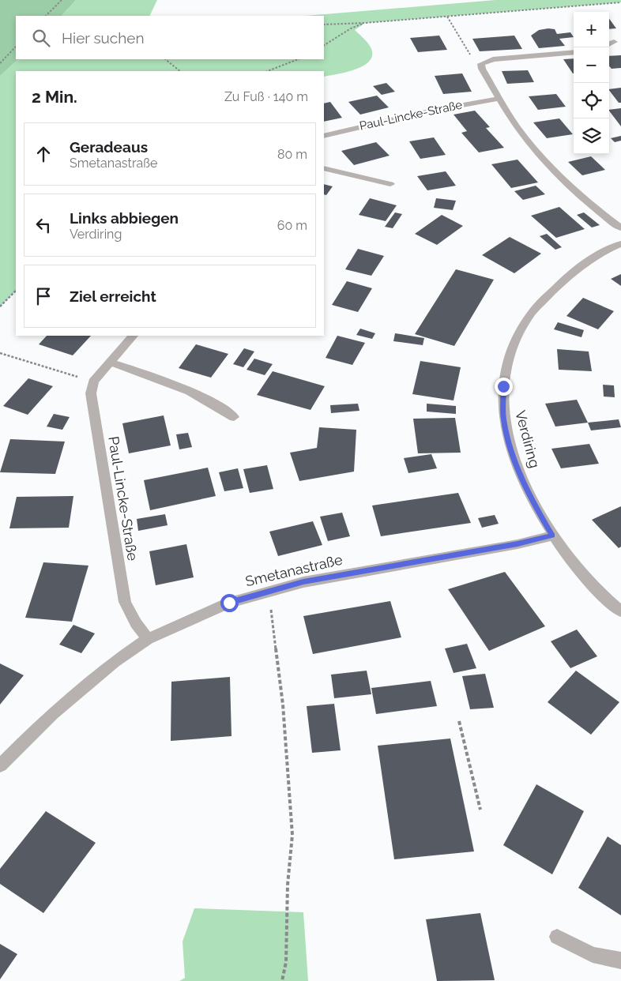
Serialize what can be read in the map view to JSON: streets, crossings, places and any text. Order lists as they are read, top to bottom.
{
  "streets": {
    "street": ["Paul-Lincke-Straße", "Verdiring", "Smetanastraße"]
  },
  "crossings": [
    ["Paul-Lincke-Straße", "Smetanastraße"],
    ["Verdiring", "Smetanastraße"]
  ],
  "page": {
    "map_buttons": ["+", "−"],
    "search": "Hier suchen",
    "heading": ["2 Min.", "Zu Fuß · 140 m"],
    "list": [
      ["Geradeaus", "Smetanastraße", "80 m"],
      ["Links abbiegen", "Verdiring", "60 m"],
      "Ziel erreicht"
    ]
  }
}
